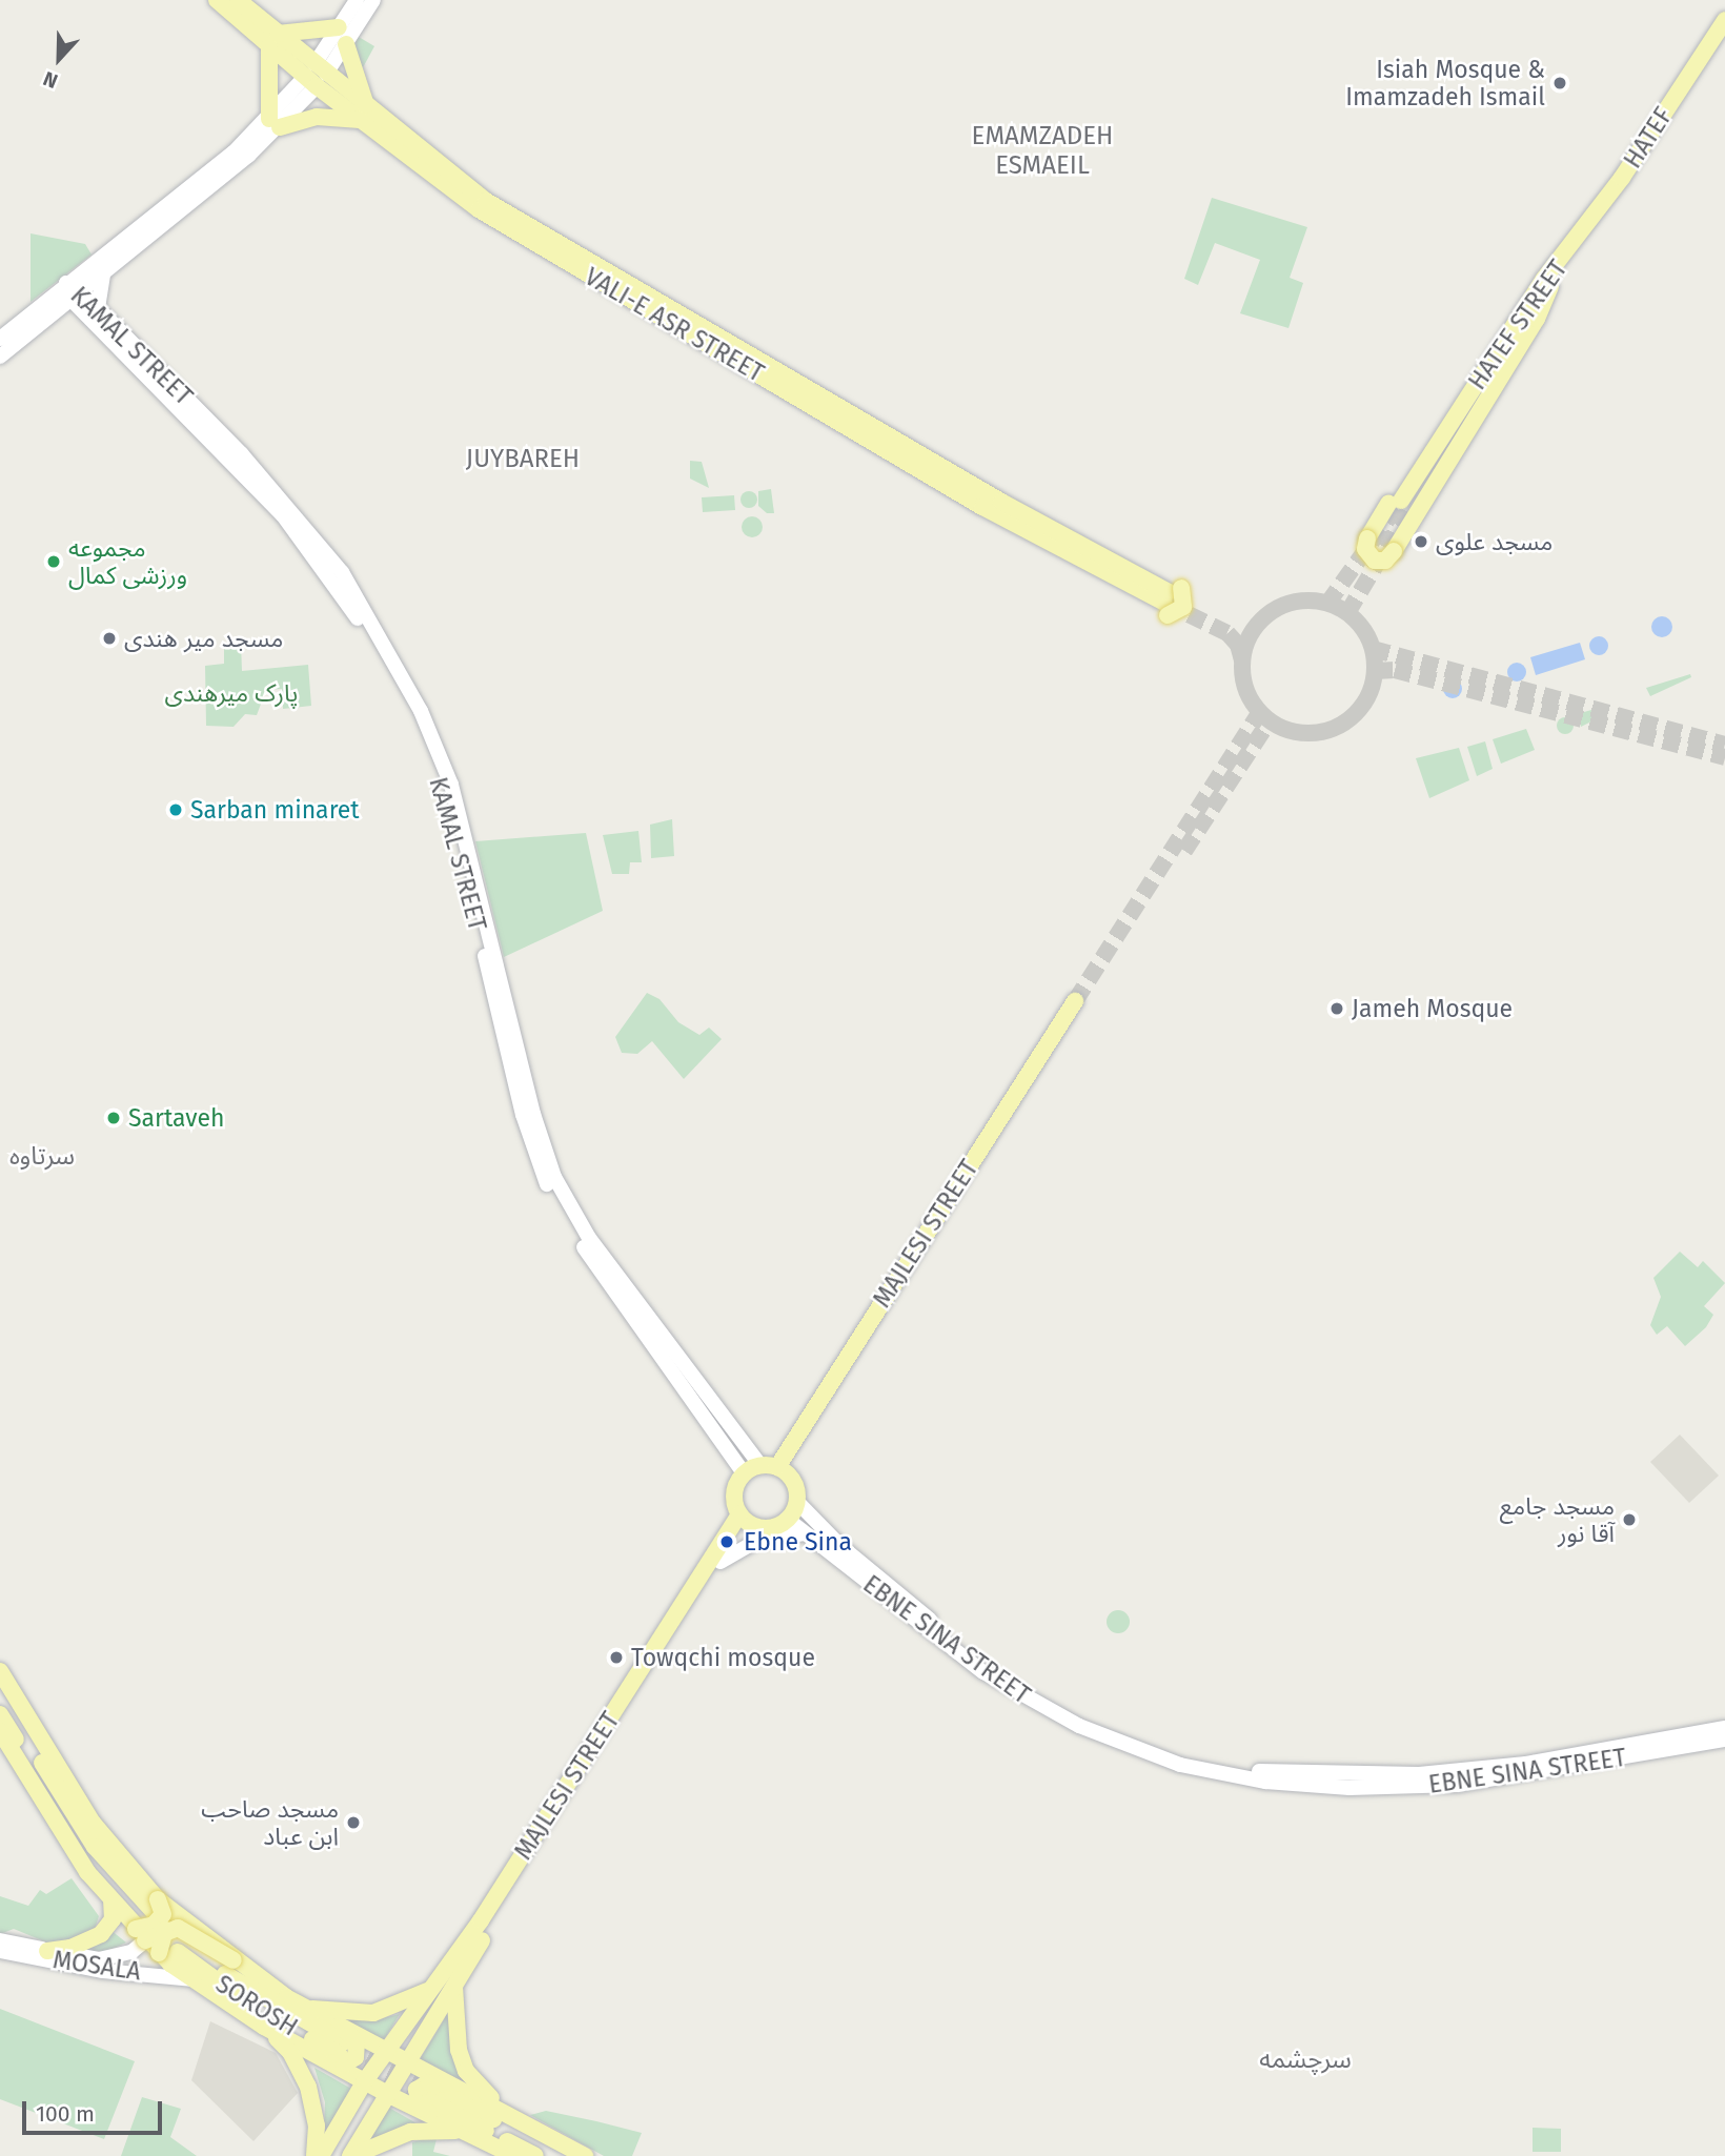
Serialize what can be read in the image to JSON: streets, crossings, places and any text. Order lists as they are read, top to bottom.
{
  "streets": {
    "main road": [
      "HATEF",
      "VALI-E ASR STREET",
      "HATEF STREET",
      "KAMAL STREET",
      "MAJLESI STREET",
      "EBNE SINA STREET",
      "MOSALA"
    ]
  },
  "crossings": [
    ["HATEF", "HATEF STREET"],
    ["KAMAL STREET", "MAJLESI STREET"],
    ["KAMAL STREET", "EBNE SINA STREET"],
    ["MAJLESI STREET", "EBNE SINA STREET"]
  ],
  "districts": [
    "EMAMZADEH ESMAEIL",
    "JUYBAREH",
    "سرتاوه",
    "سرچشمه"
  ],
  "parks": ["پارک میرهندی"],
  "places": [
    "Isiah Mosque & Imamzadeh Ismail",
    "مسجد علوی",
    "مجموعه ورزشی کمال",
    "مسجد میر هندی",
    "Sarban minaret",
    "Jameh Mosque",
    "Sartaveh",
    "مسجد جامع آقا نور",
    "Ebne Sina",
    "Towqchi mosque",
    "مسجد صاحب ابن عباد"
  ],
  "scale_bar": "100 m",
  "north": "bottom"
}
